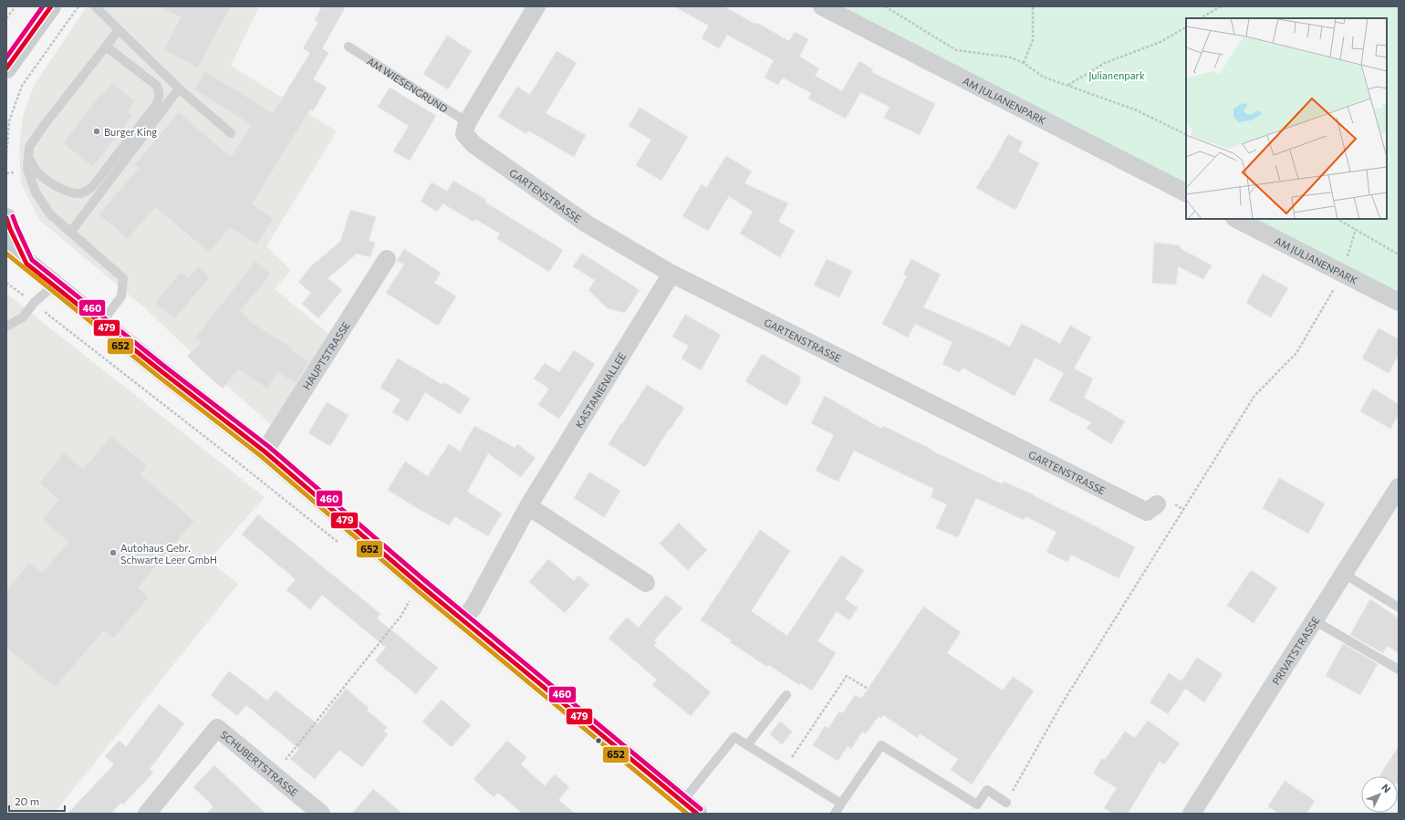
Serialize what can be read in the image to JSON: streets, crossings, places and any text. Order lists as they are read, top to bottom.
{
  "streets": {
    "street": [
      "AM JULIANENPARK",
      "GARTENSTRASSE",
      "HAUPTSTRASSE",
      "KASTANIENALLEE",
      "PRIVATSTRASSE",
      "SCHUBERTSTRASSE"
    ],
    "lane": ["AM WIESENGRUND"]
  },
  "crossings": [
    ["AM WIESENGRUND", "GARTENSTRASSE"],
    ["GARTENSTRASSE", "KASTANIENALLEE"]
  ],
  "parks": ["Julianenpark"],
  "places": ["Burger King", "Autohaus Gebr. Schwarte Leer GmbH"],
  "lines": ["transit line 479", "transit line 460", "transit line 652"],
  "scale_bar": "20 m",
  "north": "top right"
}
